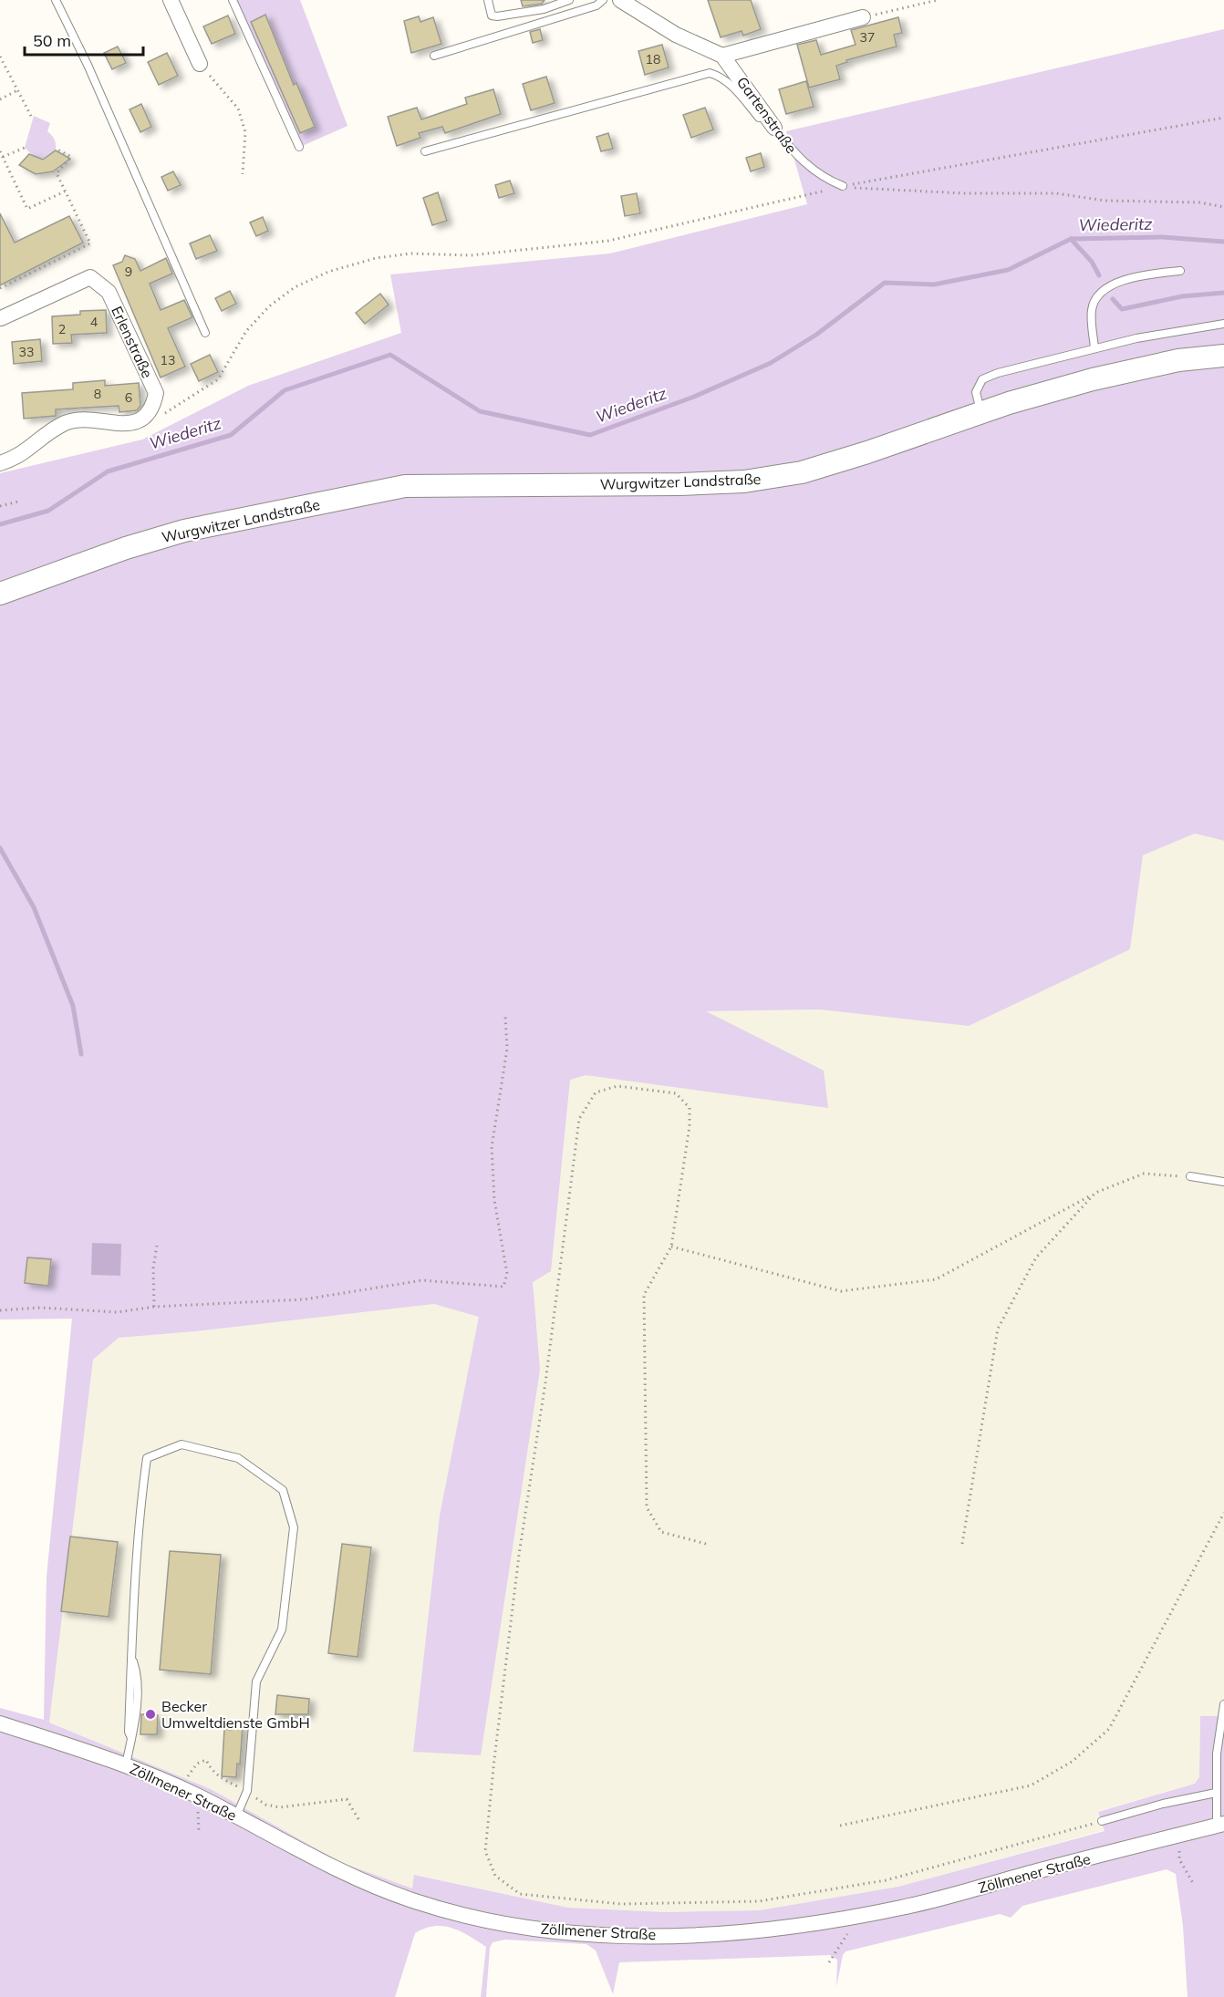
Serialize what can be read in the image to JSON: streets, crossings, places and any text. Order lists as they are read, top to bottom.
{
  "streets": {
    "main road": ["Wurgwitzer Landstraße"],
    "street": ["Gartenstraße", "Erlenstraße", "Zöllmener Straße"]
  },
  "water": ["Wiederitz"],
  "places": ["Becker Umweltdienste GmbH"],
  "house_numbers": [
    "37",
    "18",
    "9",
    "4",
    "2",
    "33",
    "13",
    "8",
    "6"
  ],
  "scale_bar": "50 m"
}
